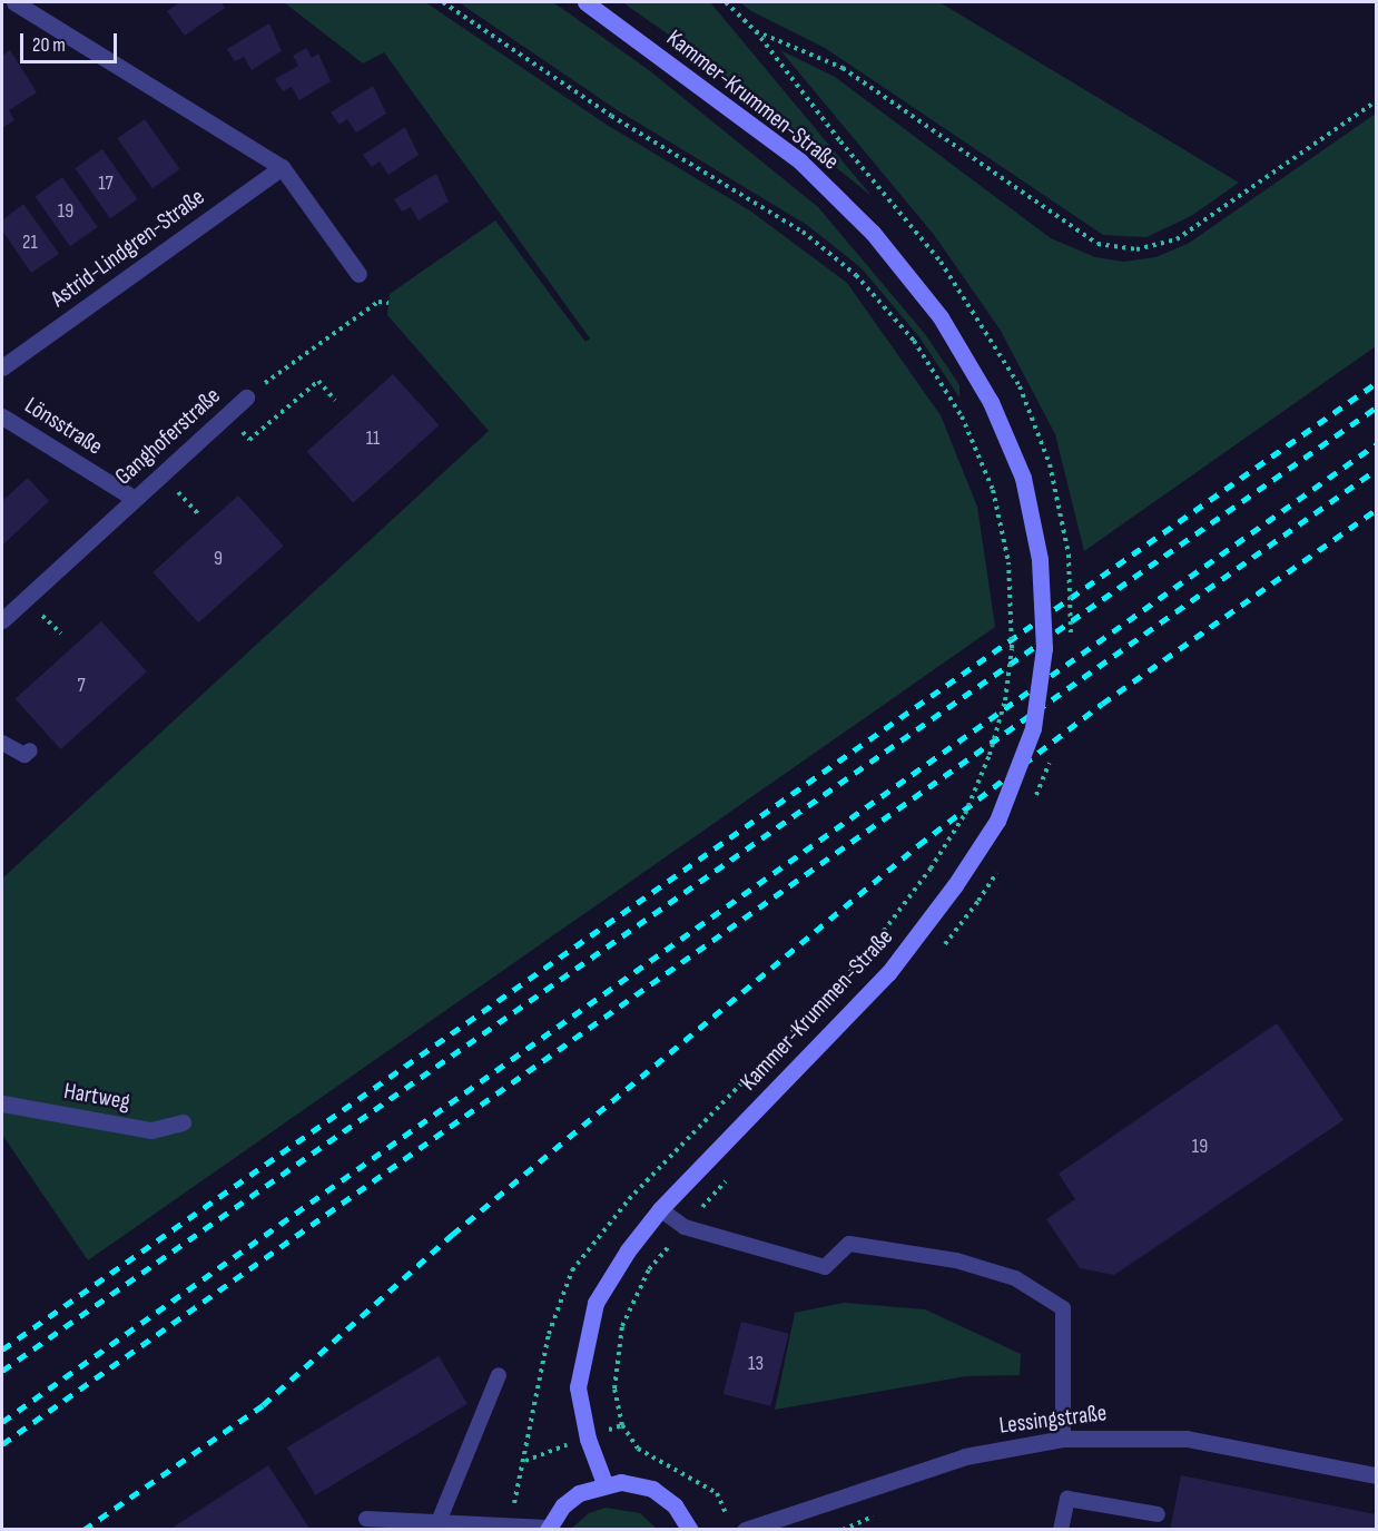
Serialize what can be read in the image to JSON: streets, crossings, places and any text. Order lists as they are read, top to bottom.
{
  "streets": {
    "main road": ["Kammer-Krummen-Straße"],
    "street": [
      "Astrid-Lindgren-Straße",
      "Lönsstraße",
      "Ganghoferstraße",
      "Hartweg",
      "Lessingstraße"
    ]
  },
  "crossings": [
    ["Lönsstraße", "Ganghoferstraße"]
  ],
  "house_numbers": [
    "17",
    "19",
    "21",
    "11",
    "9",
    "7",
    "19",
    "13"
  ],
  "scale_bar": "20 m"
}
